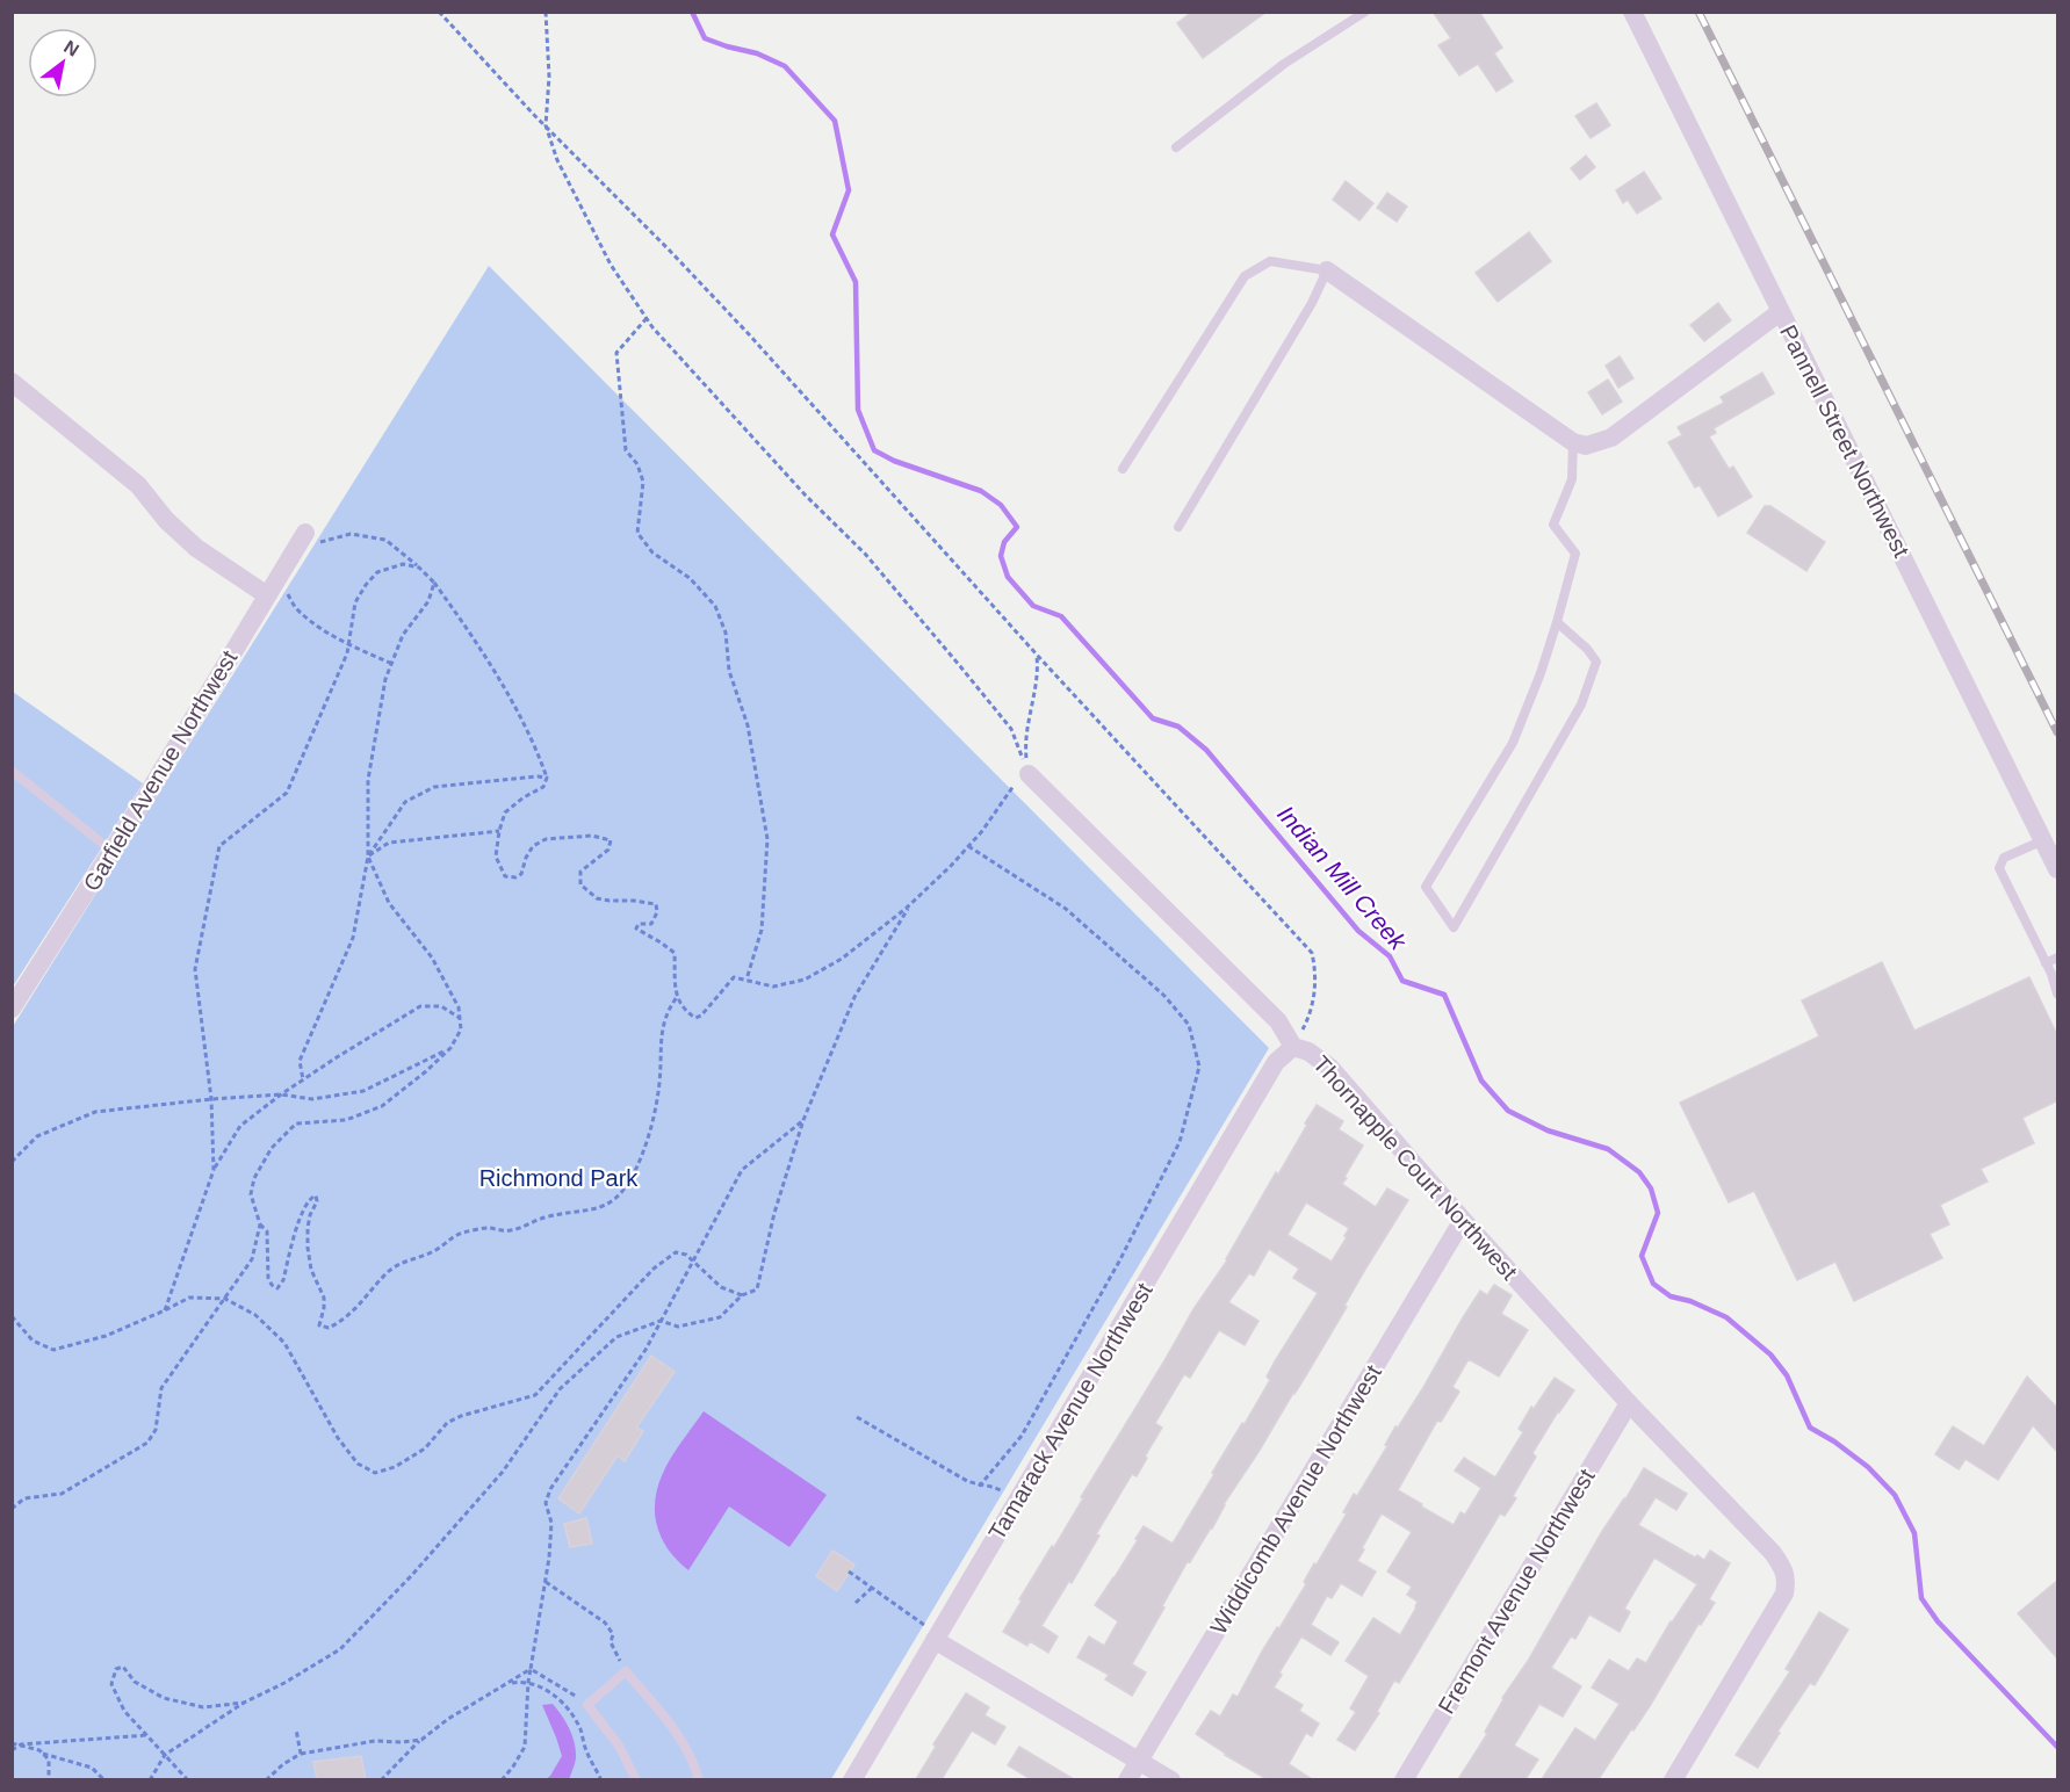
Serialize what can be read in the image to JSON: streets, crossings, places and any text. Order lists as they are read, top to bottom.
{
  "streets": {
    "street": [
      "Pannell Street Northwest",
      "Garfield Avenue Northwest",
      "Thornapple Court Northwest",
      "Tamarack Avenue Northwest",
      "Widdicomb Avenue Northwest",
      "Fremont Avenue Northwest"
    ]
  },
  "crossings": [
    ["Thornapple Court Northwest", "Tamarack Avenue Northwest"],
    ["Thornapple Court Northwest", "Widdicomb Avenue Northwest"],
    ["Thornapple Court Northwest", "Fremont Avenue Northwest"]
  ],
  "water": ["Indian Mill Creek"],
  "parks": ["Richmond Park"],
  "north": "top right"
}
